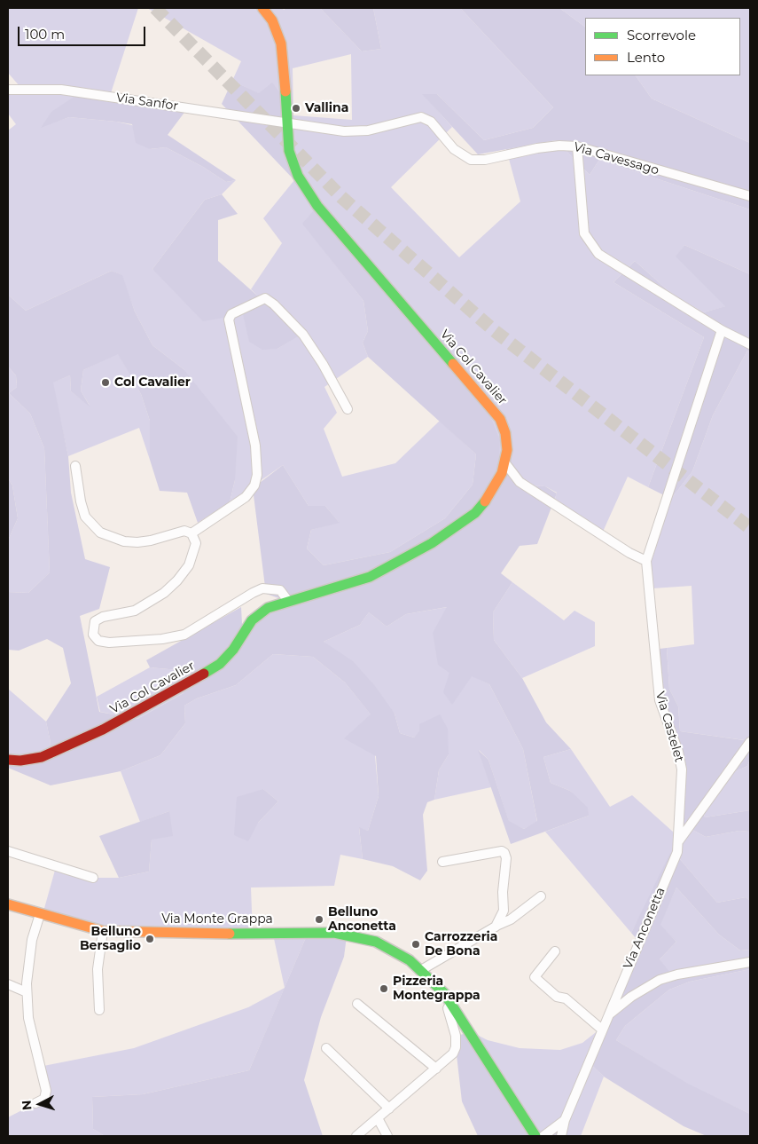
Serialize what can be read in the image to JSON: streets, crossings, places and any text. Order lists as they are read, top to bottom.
{
  "streets": {
    "main road": ["Via Col Cavalier", "Via Monte Grappa"],
    "street": [
      "Via Sanfor",
      "Via Cavessago",
      "Via Castelet",
      "Via Anconetta"
    ]
  },
  "crossings": [
    ["Via Sanfor", "Via Cavessago"],
    ["Via Sanfor", "Via Col Cavalier"],
    ["Via Cavessago", "Via Col Cavalier"],
    ["Via Castelet", "Via Anconetta"]
  ],
  "places": [
    "Vallina",
    "Col Cavalier",
    "Belluno Anconetta",
    "Belluno Bersaglio",
    "Carrozzeria De Bona",
    "Pizzeria Montegrappa"
  ],
  "legend": ["Scorrevole", "Lento"],
  "scale_bar": "100 m",
  "north": "left"
}
